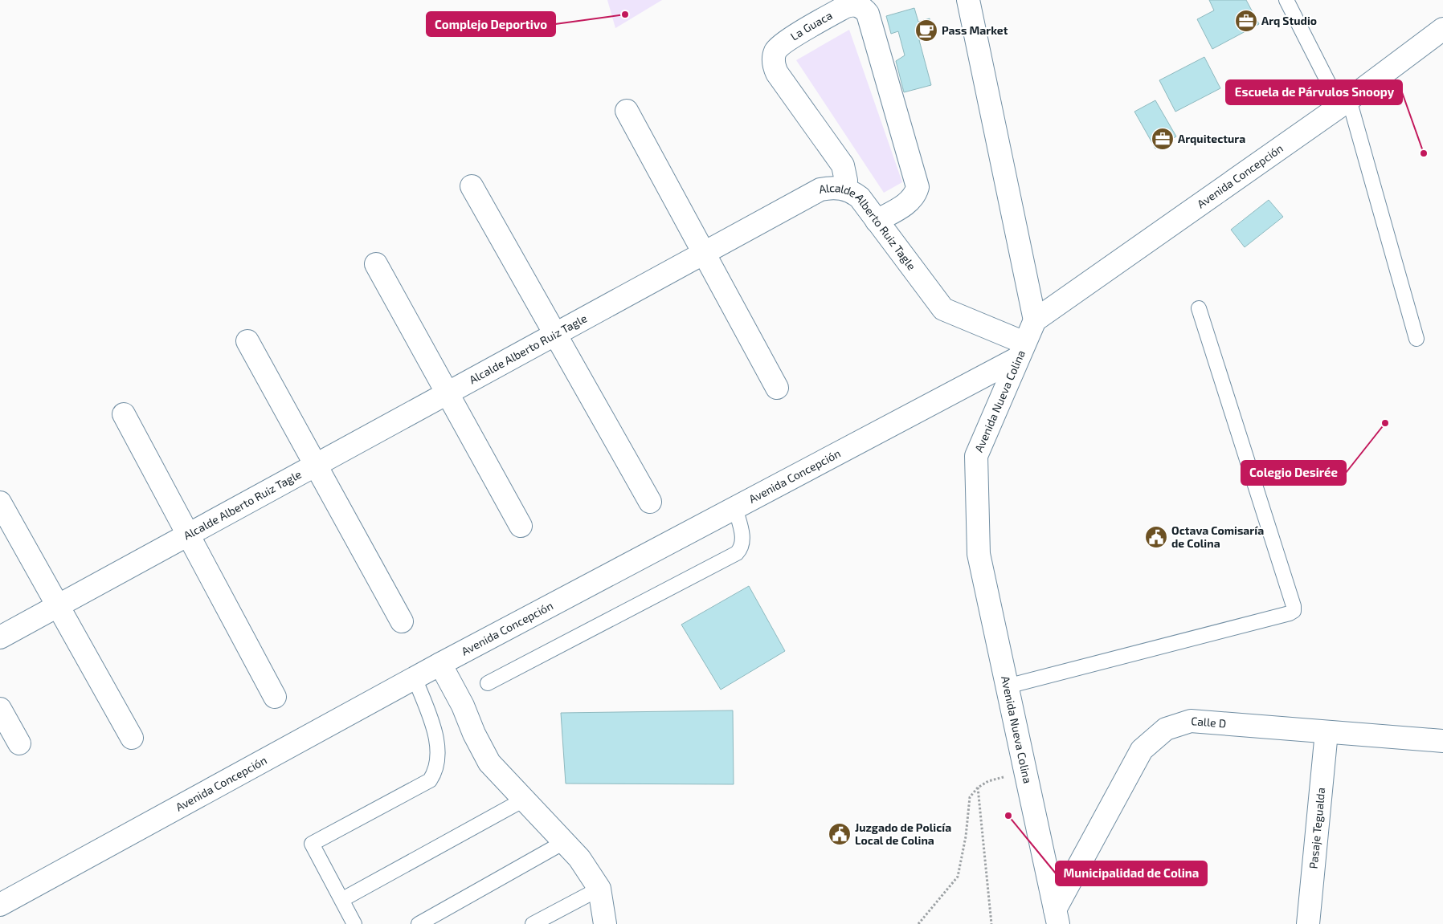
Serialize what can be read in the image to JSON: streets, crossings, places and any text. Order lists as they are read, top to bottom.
{
  "streets": {
    "street": [
      "La Guaca",
      "Avenida Concepción",
      "Alcalde Alberto Ruiz Tagle",
      "Avenida Nueva Colina",
      "Calle D",
      "Pasaje Tegualda"
    ]
  },
  "crossings": [
    ["La Guaca", "Alcalde Alberto Ruiz Tagle"],
    ["Avenida Concepción", "Alcalde Alberto Ruiz Tagle"],
    ["Avenida Concepción", "Avenida Nueva Colina"],
    ["Alcalde Alberto Ruiz Tagle", "Avenida Nueva Colina"],
    ["Avenida Nueva Colina", "Calle D"],
    ["Calle D", "Pasaje Tegualda"]
  ],
  "places": {
    "other": [
      "Complejo Deportivo",
      "Escuela de Párvulos Snoopy",
      "Colegio Desirée",
      "Municipalidad de Colina"
    ],
    "office": ["Arq Studio", "Arquitectura"],
    "cafe": ["Pass Market"],
    "public building": ["Octava Comisaría de Colina", "Juzgado de Policía Local de Colina"]
  }
}
